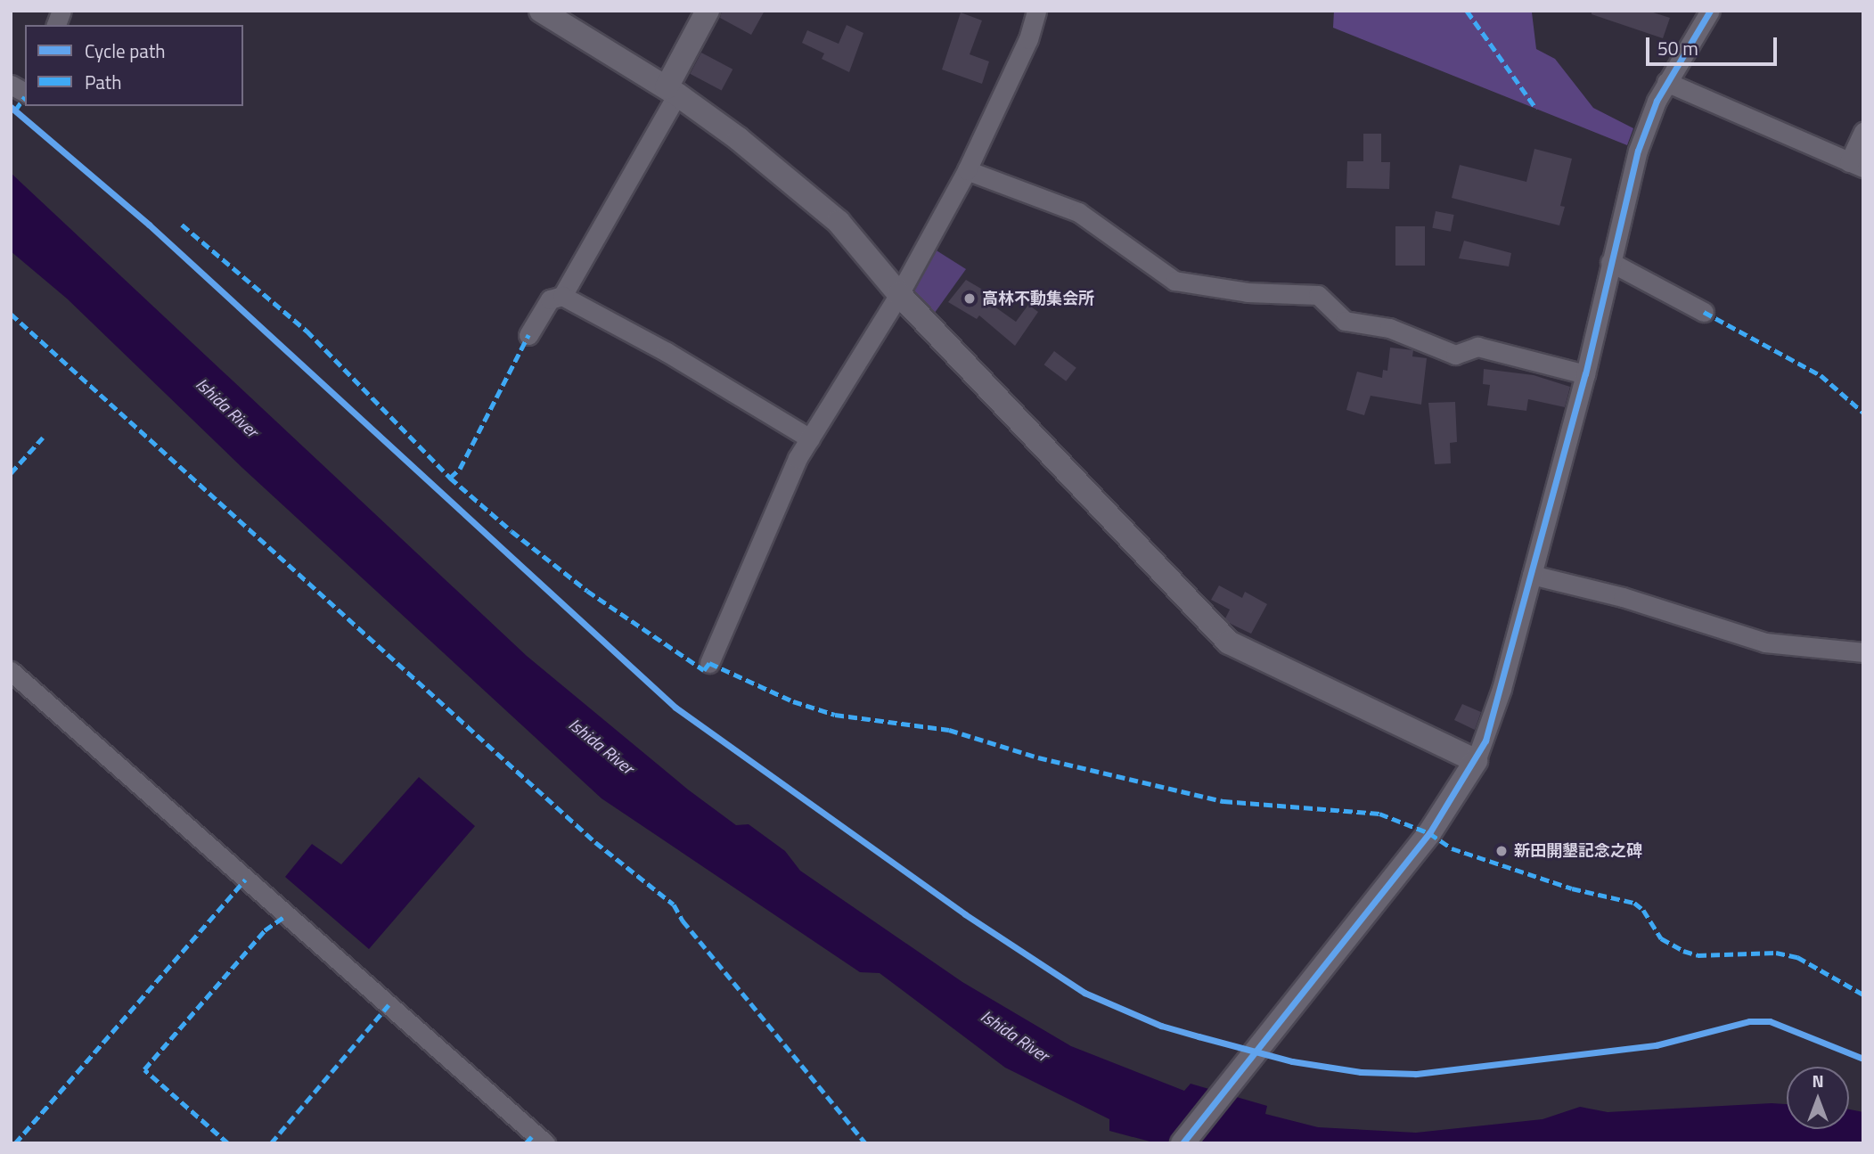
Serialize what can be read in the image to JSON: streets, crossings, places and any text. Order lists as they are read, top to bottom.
{
  "water": ["Ishida River"],
  "places": ["高林不動集会所", "新田開墾記念之碑"],
  "legend": ["Cycle path", "Path"],
  "scale_bar": "50 m",
  "north": "top"
}
